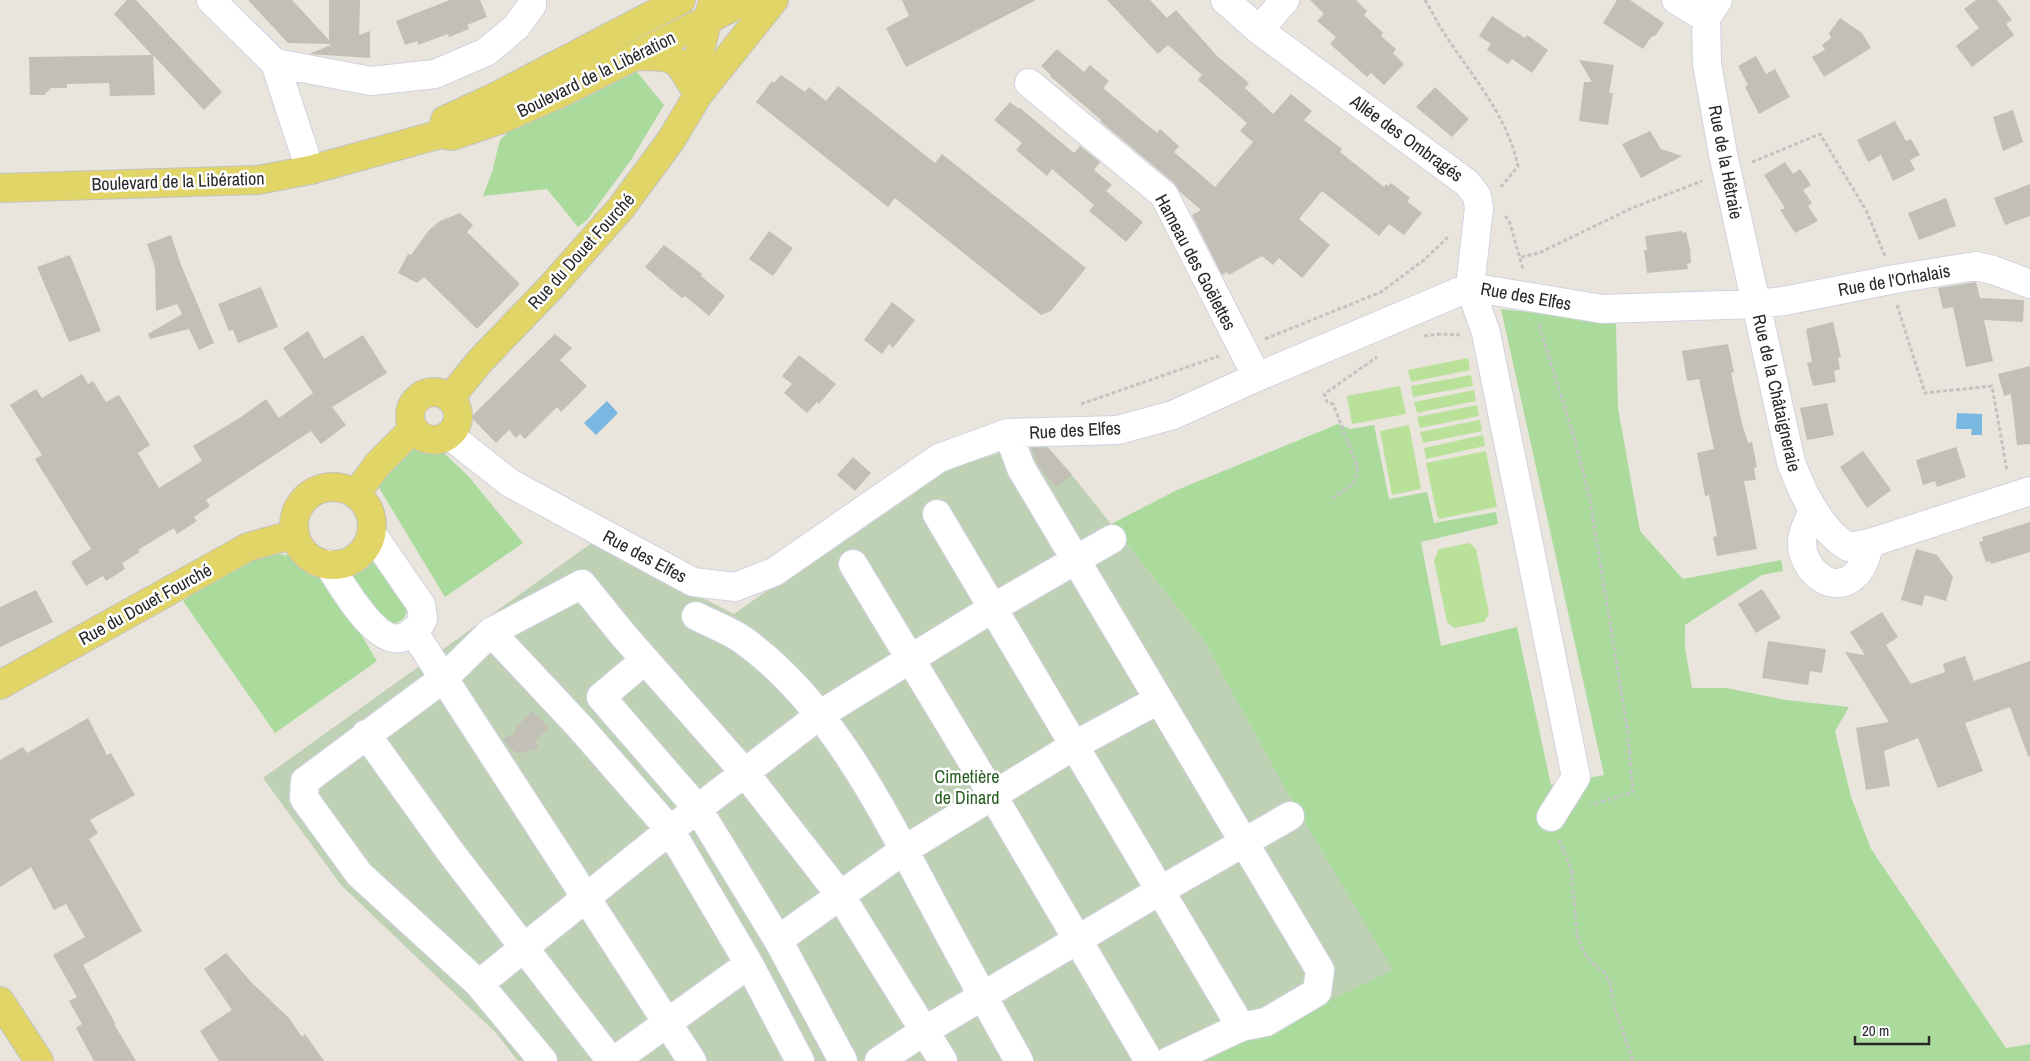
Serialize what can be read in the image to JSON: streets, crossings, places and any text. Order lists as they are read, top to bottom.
{
  "streets": {
    "main road": ["Boulevard de la Libération", "Rue du Douet Fourché"],
    "street": [
      "Allée des Ombragés",
      "Rue de la Hêtraie",
      "Hameau des Goëlettes",
      "Rue de l'Orhalais",
      "Rue des Elfes",
      "Rue de la Châtaigneraie"
    ]
  },
  "crossings": [
    ["Boulevard de la Libération", "Rue du Douet Fourché"],
    ["Allée des Ombragés", "Rue des Elfes"],
    ["Rue de la Hêtraie", "Rue de l'Orhalais"],
    ["Rue de la Hêtraie", "Rue des Elfes"],
    ["Rue de la Hêtraie", "Rue de la Châtaigneraie"],
    ["Rue du Douet Fourché", "Rue des Elfes"],
    ["Hameau des Goëlettes", "Rue des Elfes"],
    ["Rue de l'Orhalais", "Rue des Elfes"],
    ["Rue de l'Orhalais", "Rue de la Châtaigneraie"],
    ["Rue des Elfes", "Rue de la Châtaigneraie"]
  ],
  "parks": ["Cimetière de Dinard"],
  "scale_bar": "20 m"
}
